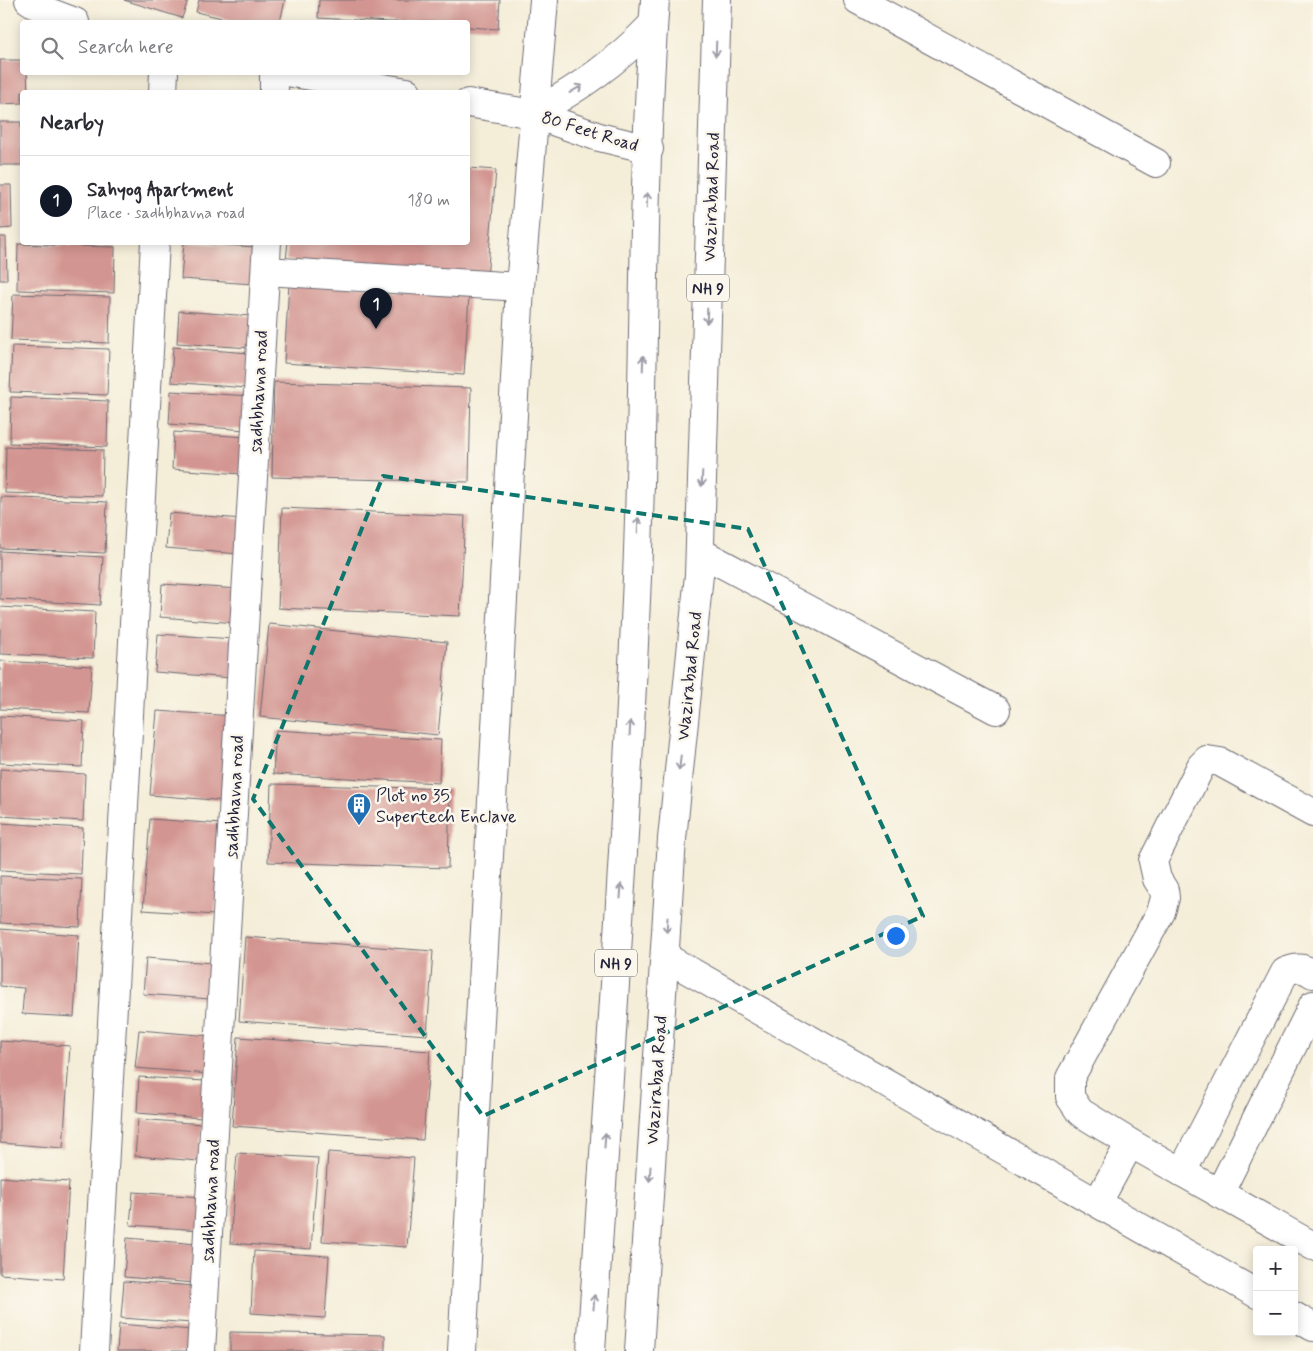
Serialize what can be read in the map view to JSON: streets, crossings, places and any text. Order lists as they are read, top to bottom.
{
  "streets": {
    "main road": [
      "80 Feet Road",
      "Wazirabad Road",
      "NH 9",
      "sadhbhavna road"
    ]
  },
  "crossings": [
    ["80 Feet Road", "NH 9"]
  ],
  "one_way": ["80 Feet Road"],
  "places": {
    "building": ["Plot no 35 Supertech Enclave"]
  },
  "page": {
    "search": "Search here",
    "heading": "Nearby",
    "list": [
      {
        "mark": "1",
        "name": "Sahyog Apartment",
        "note": "Place · sadhbhavna road",
        "value": "180 m"
      }
    ],
    "pins": "1",
    "map_buttons": ["+", "−"]
  }
}
